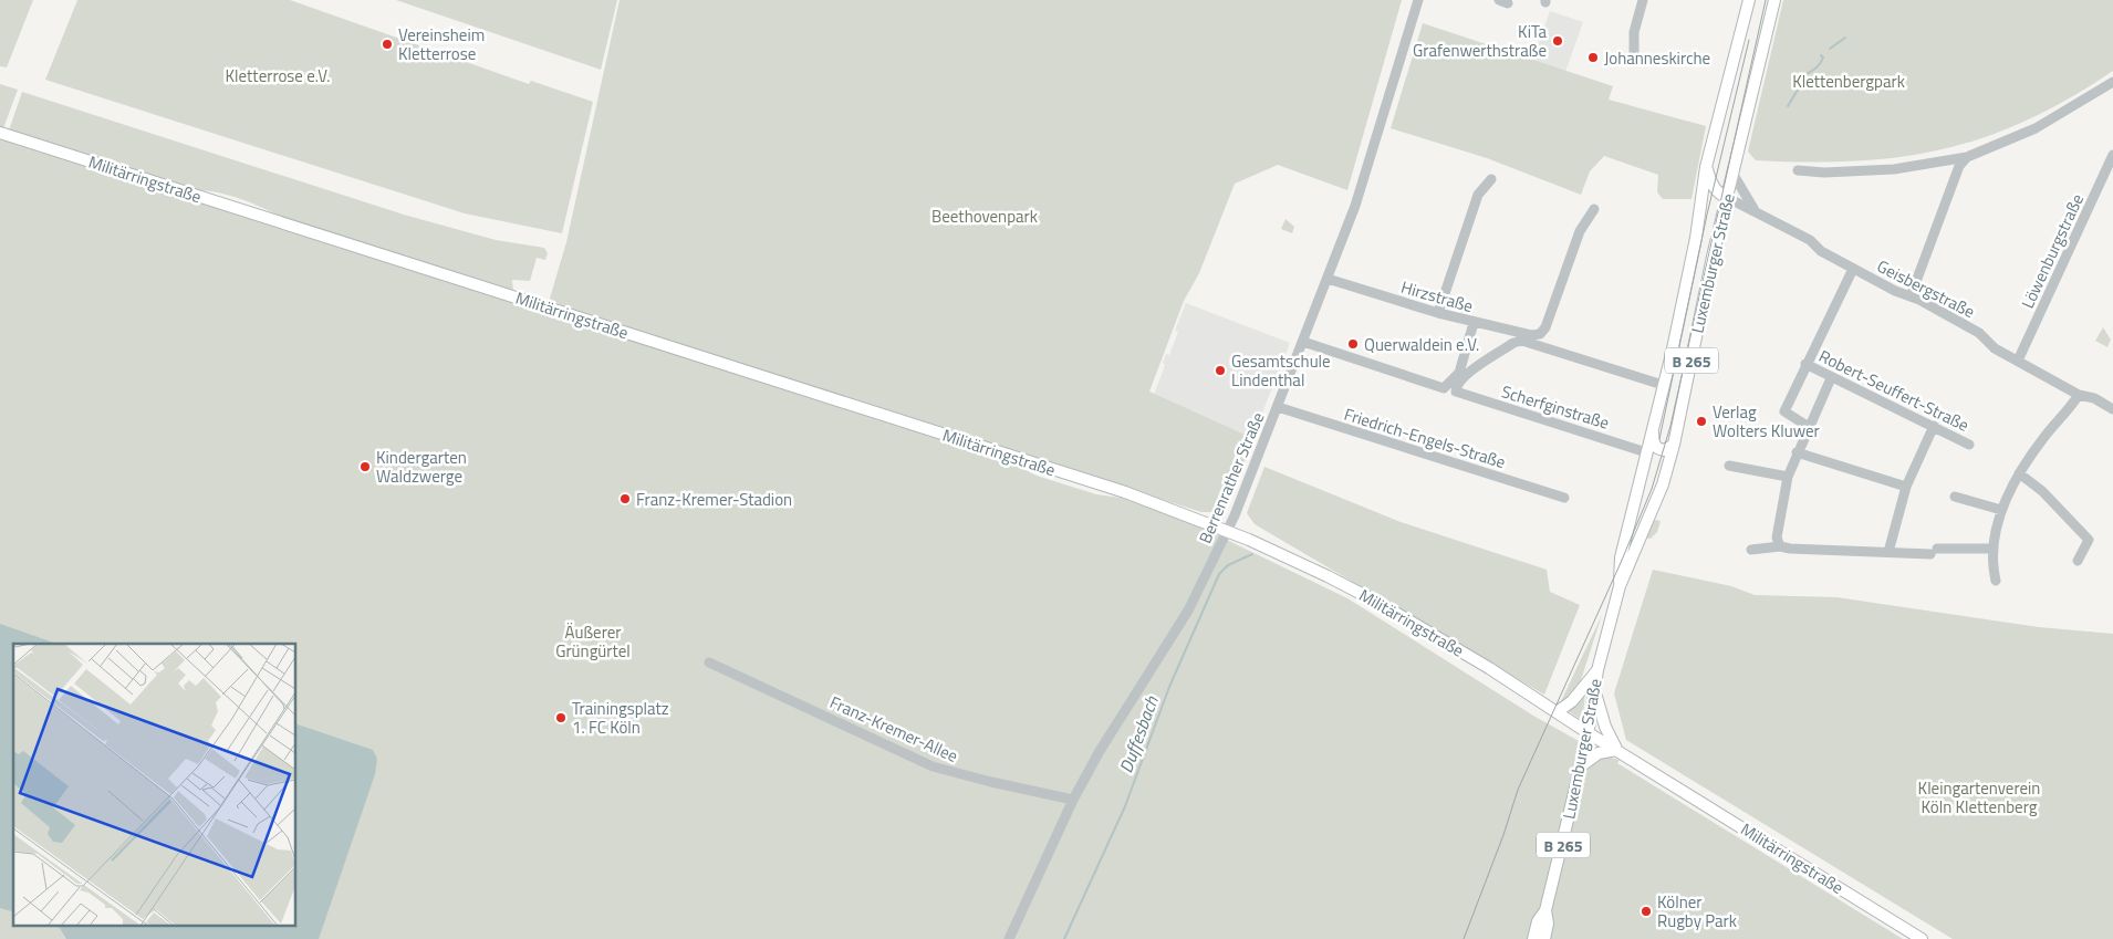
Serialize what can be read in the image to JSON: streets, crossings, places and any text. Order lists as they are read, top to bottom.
{
  "streets": {
    "main road": ["Militärringstraße", "Luxemburger Straße", "B 265"],
    "street": [
      "Löwenburgstraße",
      "Geisbergstraße",
      "Hirzstraße",
      "Robert-Seuffert-Straße",
      "Scherfginstraße",
      "Friedrich-Engels-Straße",
      "Berrenrather Straße",
      "Franz-Kremer-Allee"
    ]
  },
  "crossings": [
    ["Militärringstraße", "Luxemburger Straße"],
    ["Militärringstraße", "Berrenrather Straße"],
    ["Löwenburgstraße", "Geisbergstraße"],
    ["Luxemburger Straße", "Geisbergstraße"],
    ["Luxemburger Straße", "Scherfginstraße"],
    ["Hirzstraße", "Berrenrather Straße"],
    ["Friedrich-Engels-Straße", "Berrenrather Straße"],
    ["Berrenrather Straße", "Franz-Kremer-Allee"]
  ],
  "water": ["Duffesbach"],
  "parks": [
    "Kletterrose e.V.",
    "Klettenbergpark",
    "Beethovenpark",
    "Äußerer Grüngürtel",
    "Kleingartenverein Köln Klettenberg"
  ],
  "places": [
    "KiTa Grafenwerthstraße",
    "Vereinsheim Kletterrose",
    "Johanneskirche",
    "Querwaldein e.V.",
    "Gesamtschule Lindenthal",
    "Verlag Wolters Kluwer",
    "Kindergarten Waldzwerge",
    "Franz-Kremer-Stadion",
    "Trainingsplatz 1. FC Köln",
    "Kölner Rugby Park"
  ]
}
